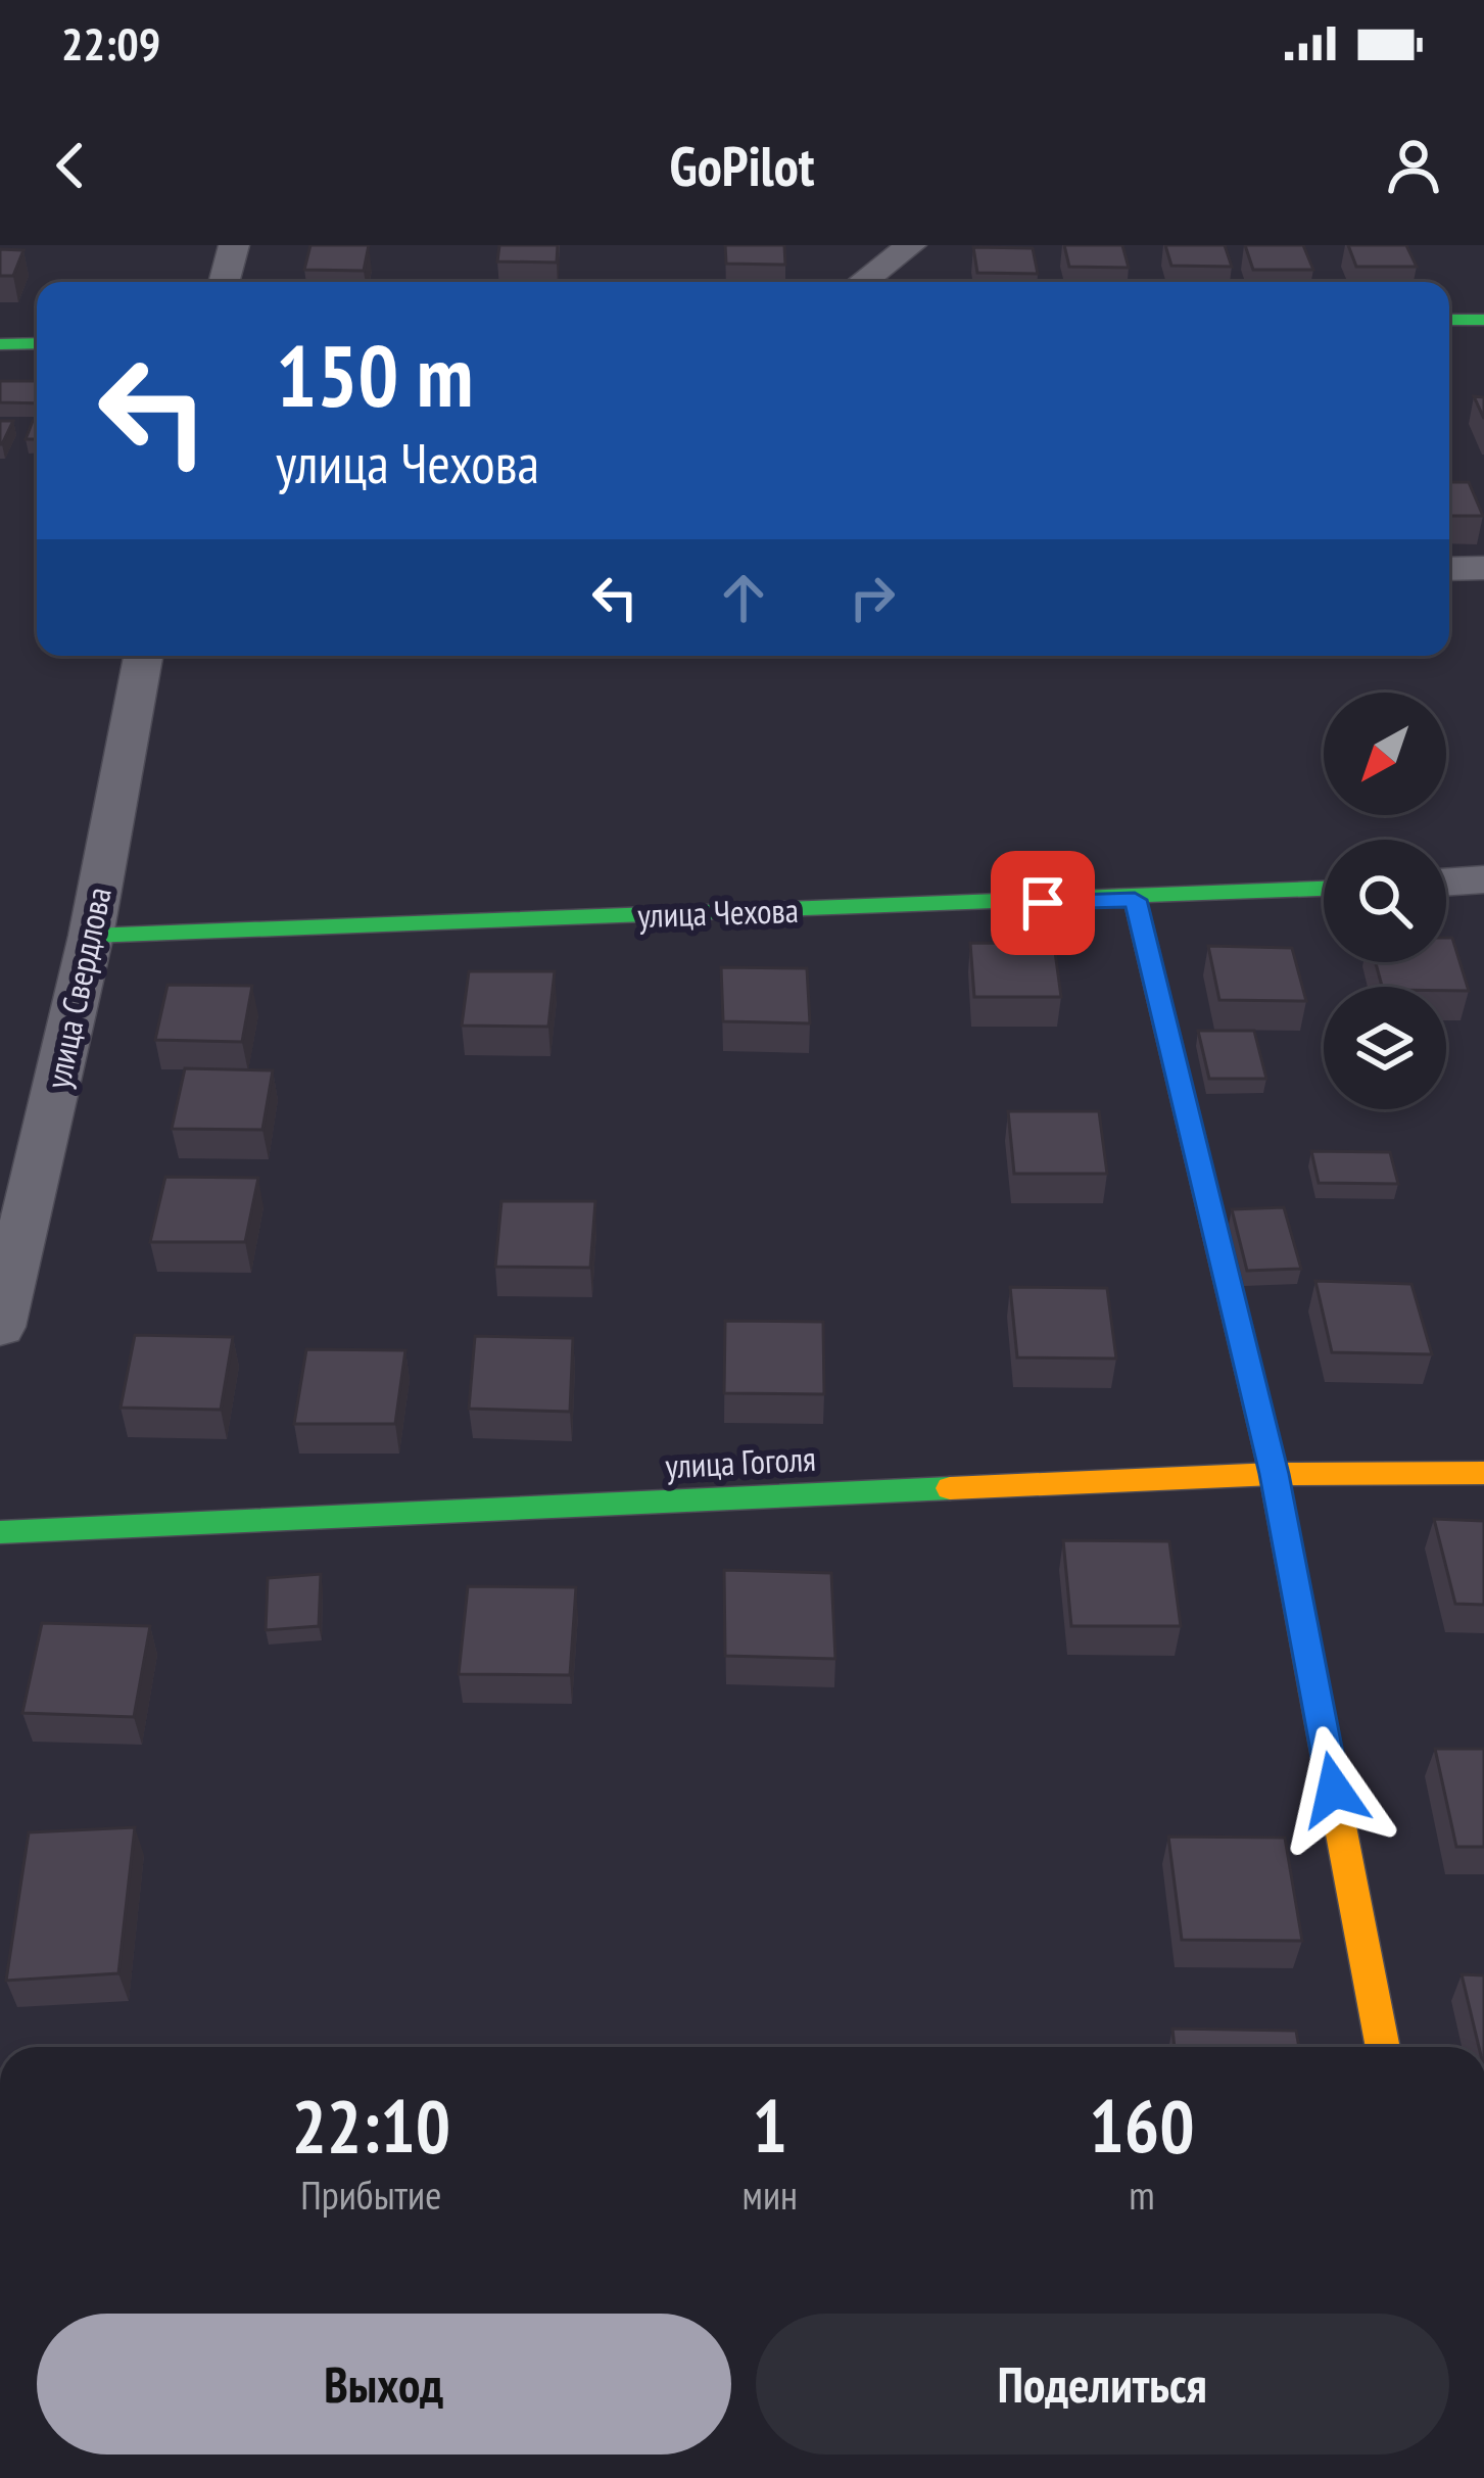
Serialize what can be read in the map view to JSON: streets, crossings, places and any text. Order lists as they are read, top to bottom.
{
  "streets": {
    "street": ["улица Чехова", "улица Свердлова", "улица Гоголя"]
  },
  "crossings": [
    ["улица Чехова", "улица Свердлова"]
  ],
  "north": "bottom left",
  "page": {
    "status": "22:09",
    "header": "GoPilot",
    "turn": ["150 m", "улица Чехова"],
    "eta": [
      "22:10",
      "Прибытие",
      "1",
      "мин",
      "160",
      "m"
    ],
    "buttons": ["Выход", "Поделиться"]
  }
}
